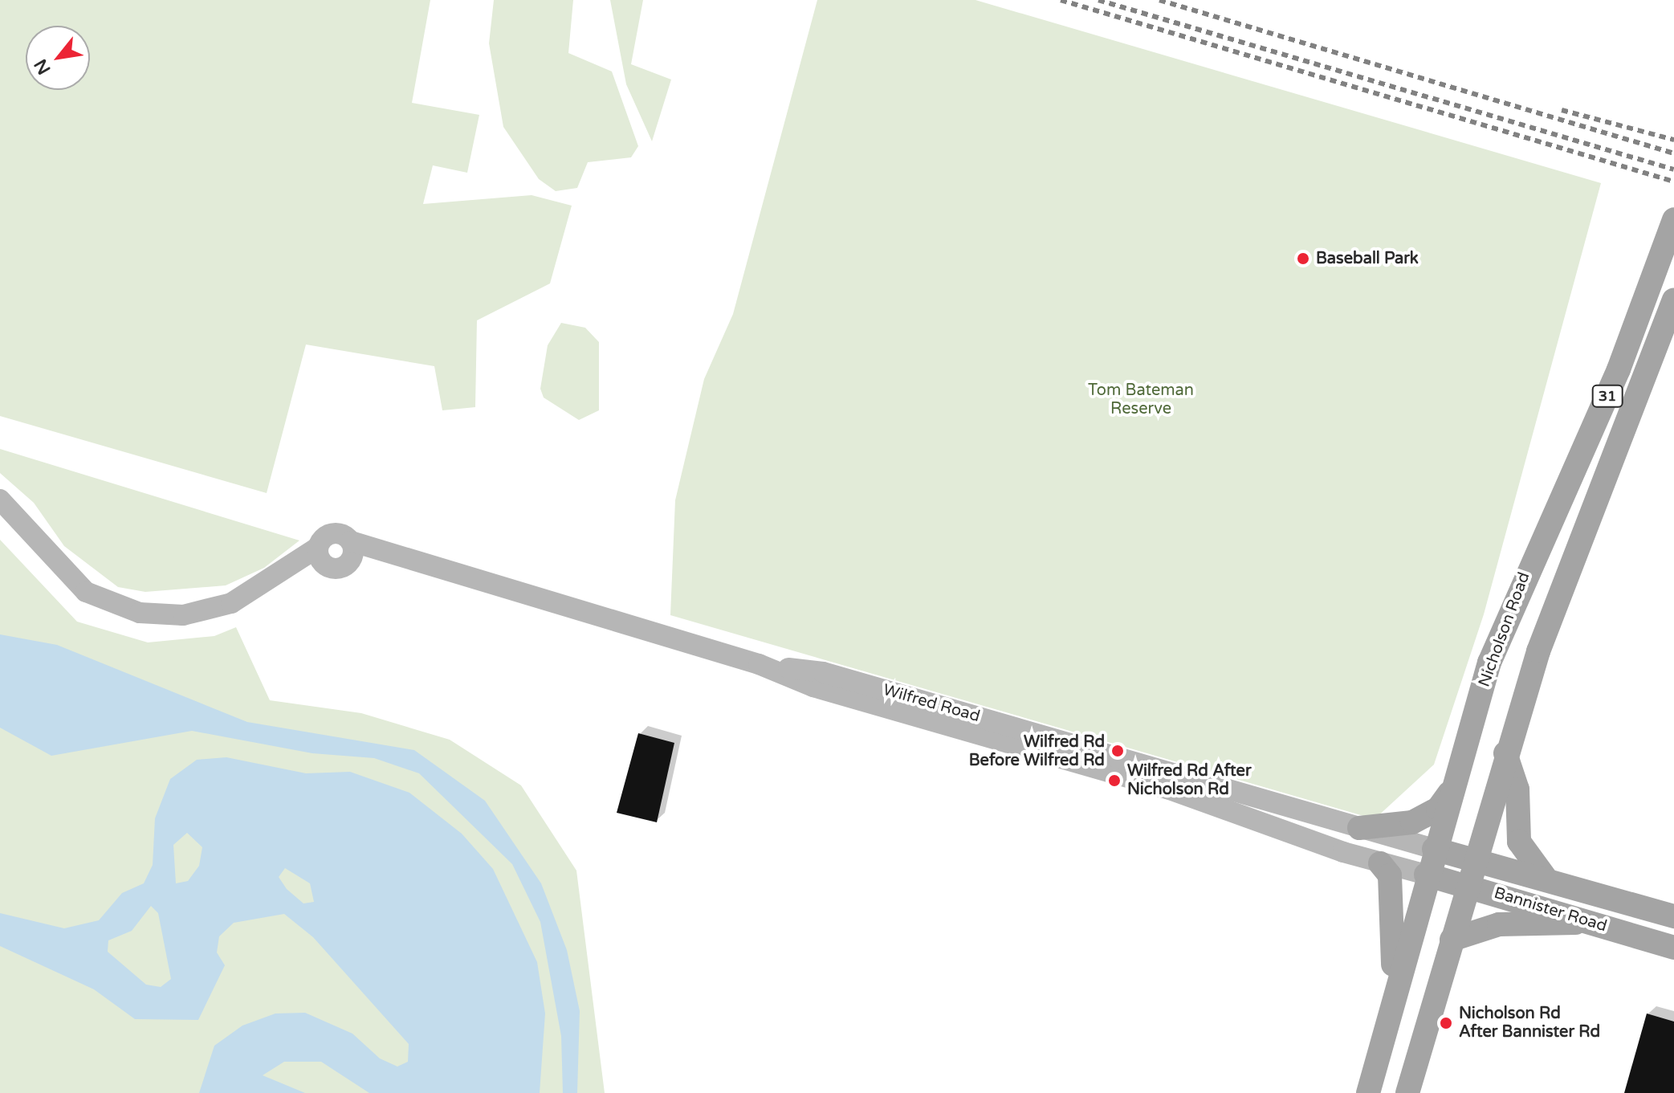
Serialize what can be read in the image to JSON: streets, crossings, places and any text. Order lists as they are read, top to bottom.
{
  "streets": {
    "main road": [
      "31",
      "Nicholson Road",
      "Wilfred Road",
      "Bannister Road"
    ]
  },
  "crossings": [
    ["31", "Bannister Road"],
    ["Nicholson Road", "Wilfred Road"],
    ["Nicholson Road", "Bannister Road"],
    ["Wilfred Road", "Bannister Road"]
  ],
  "parks": ["Tom Bateman Reserve"],
  "places": [
    "Baseball Park",
    "Wilfred Rd Before Wilfred Rd",
    "Wilfred Rd After Nicholson Rd",
    "Nicholson Rd After Bannister Rd"
  ],
  "north": "bottom left"
}
